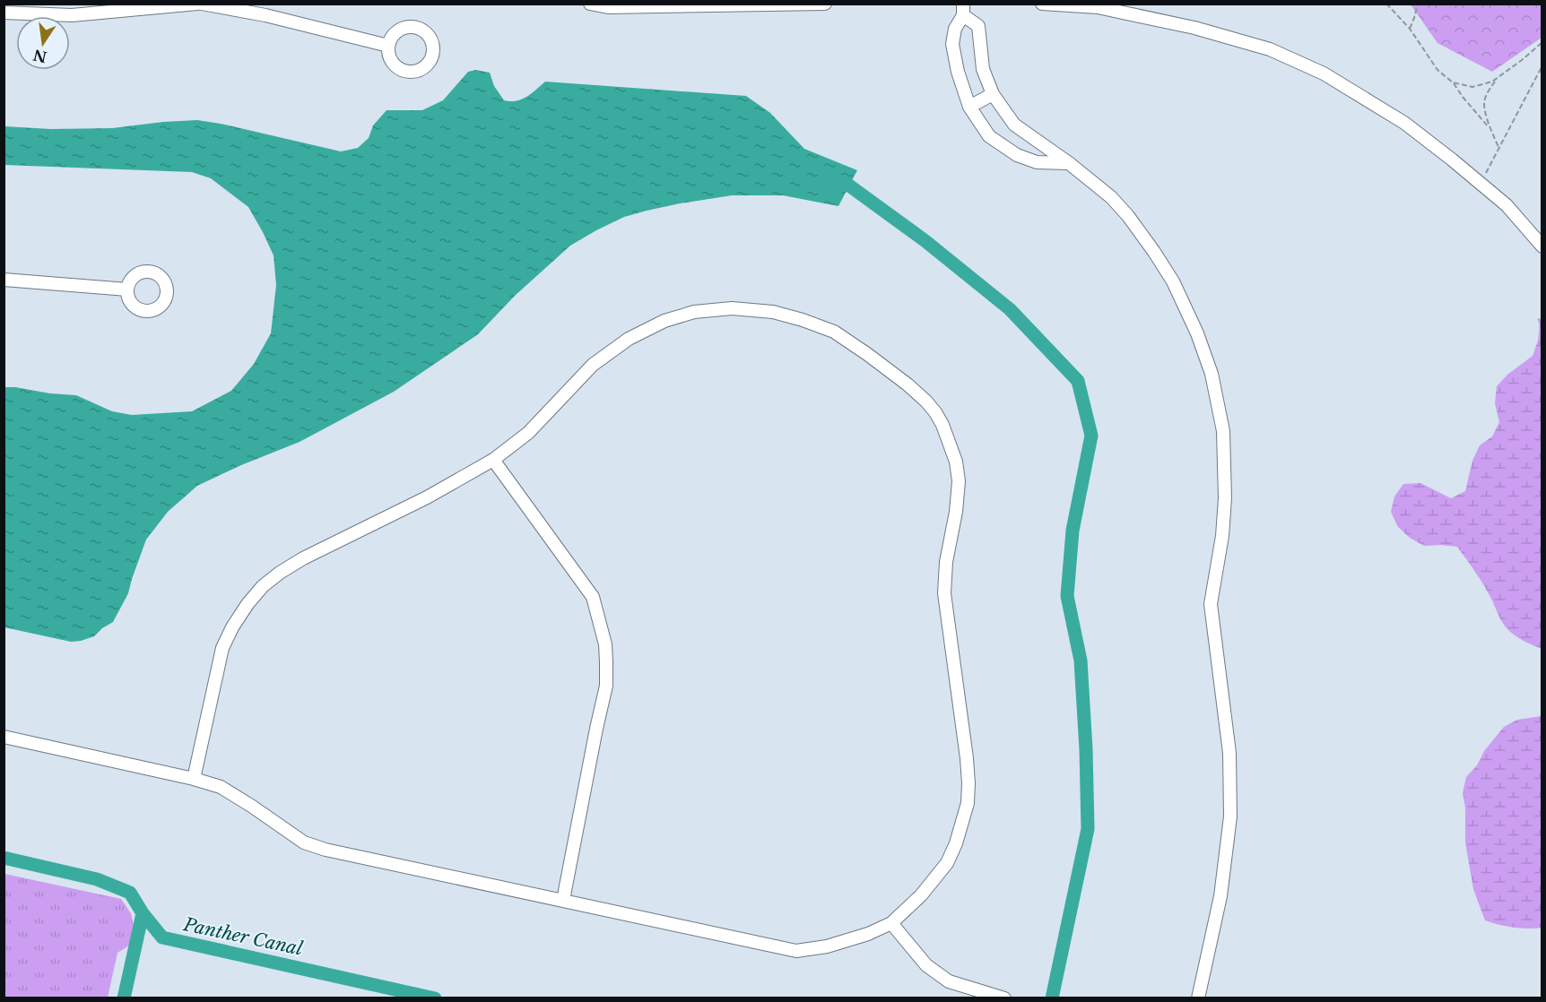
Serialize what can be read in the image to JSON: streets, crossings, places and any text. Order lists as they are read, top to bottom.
{
  "water": ["Panther Canal"],
  "north": "bottom"
}
